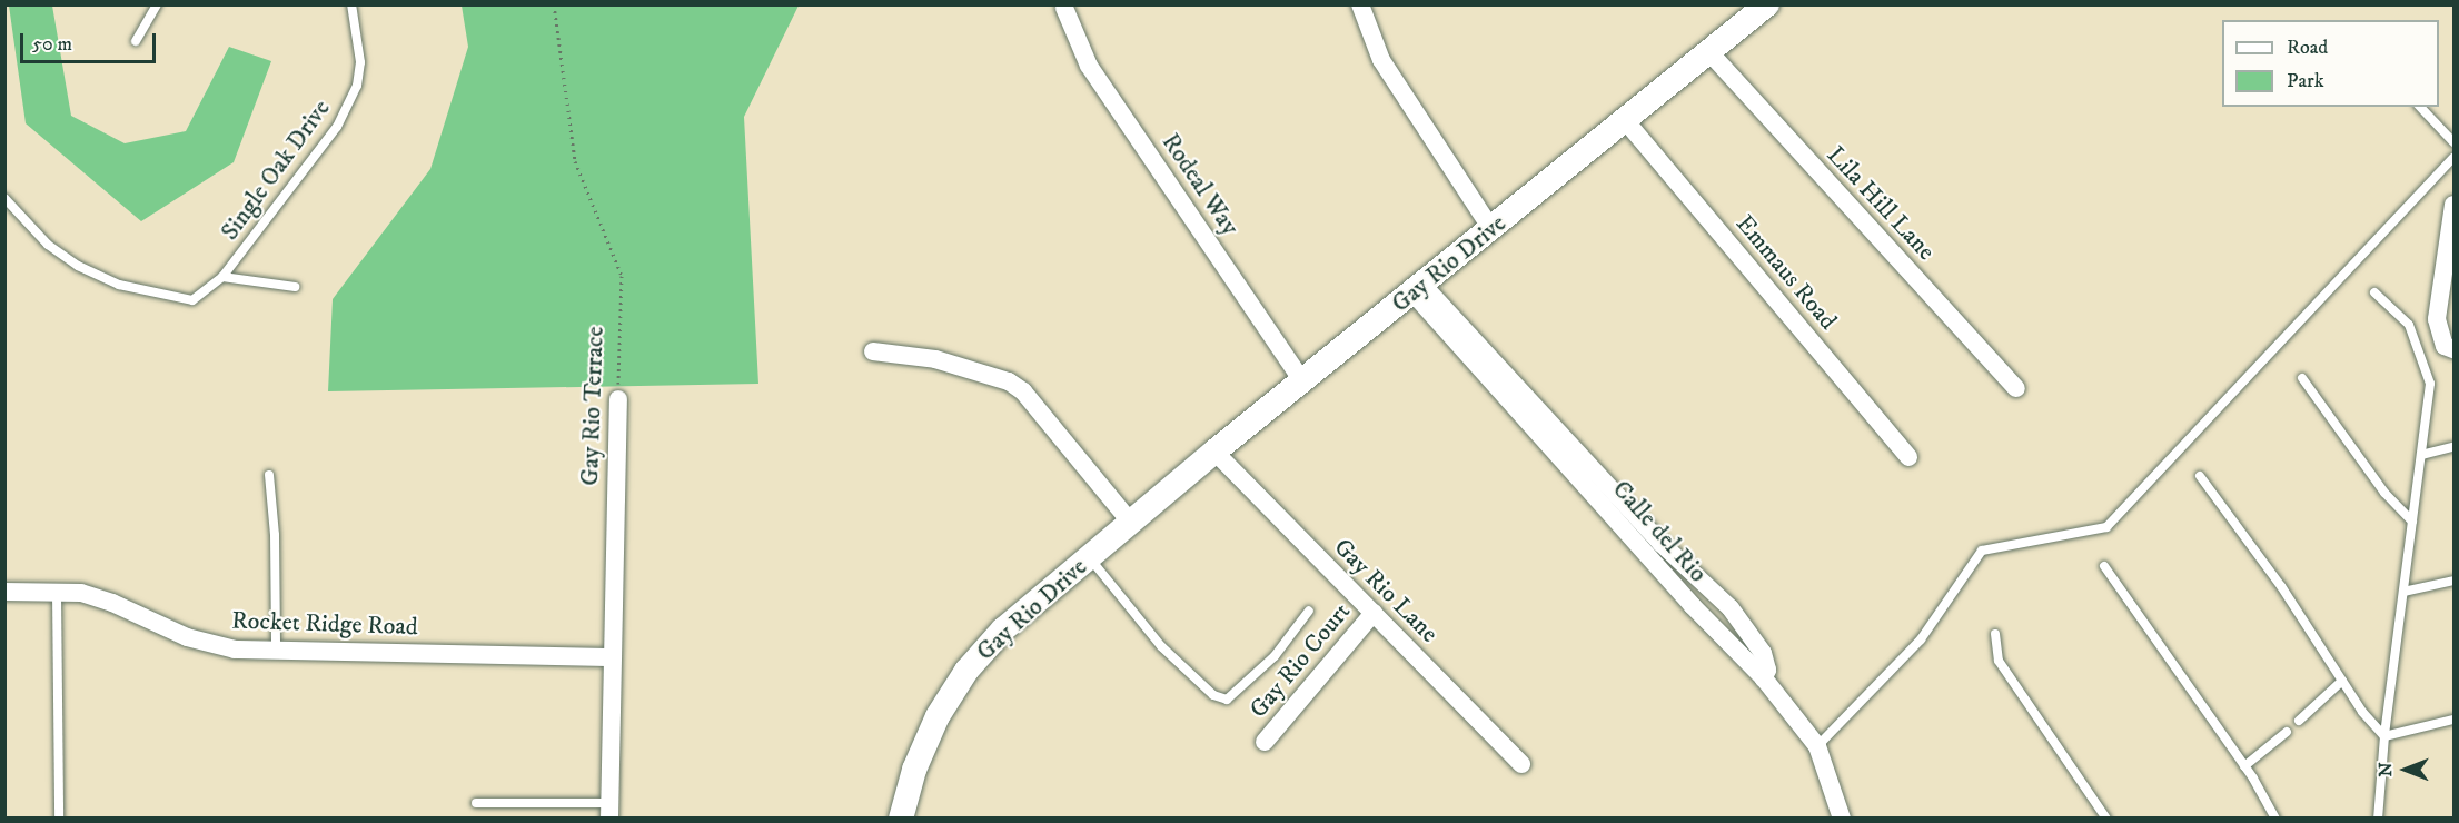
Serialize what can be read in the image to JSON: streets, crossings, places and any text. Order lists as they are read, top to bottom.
{
  "streets": {
    "street": [
      "Rodeal Way",
      "Lila Hill Lane",
      "Gay Rio Drive",
      "Emmaus Road",
      "Gay Rio Terrace",
      "Calle del Rio",
      "Gay Rio Lane",
      "Rocket Ridge Road",
      "Gay Rio Court"
    ],
    "lane": ["Single Oak Drive"]
  },
  "crossings": [
    ["Rodeal Way", "Gay Rio Drive"],
    ["Lila Hill Lane", "Gay Rio Drive"],
    ["Gay Rio Drive", "Emmaus Road"],
    ["Gay Rio Drive", "Calle del Rio"],
    ["Gay Rio Drive", "Gay Rio Lane"],
    ["Gay Rio Terrace", "Rocket Ridge Road"],
    ["Gay Rio Lane", "Gay Rio Court"]
  ],
  "legend": ["Road", "Park"],
  "scale_bar": "50 m",
  "north": "left"
}
